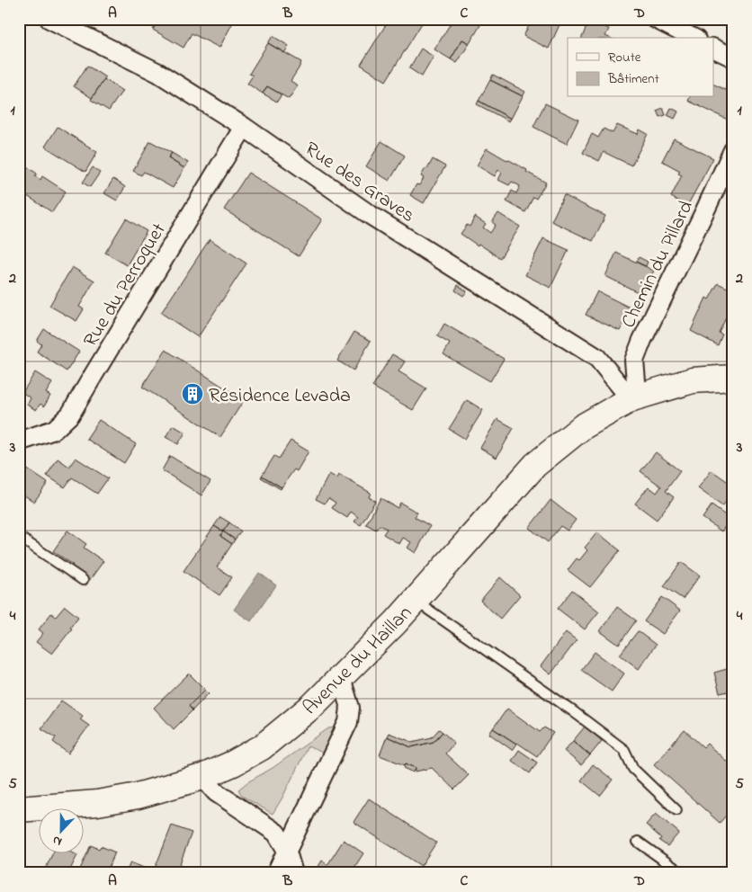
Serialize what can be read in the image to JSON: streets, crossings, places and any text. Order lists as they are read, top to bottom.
{
  "streets": {
    "street": [
      "Rue des Graves",
      "Chemin du Pillard",
      "Rue du Perroquet",
      "Avenue du Haillan"
    ]
  },
  "crossings": [
    ["Rue des Graves", "Chemin du Pillard"],
    ["Rue des Graves", "Rue du Perroquet"],
    ["Rue des Graves", "Avenue du Haillan"],
    ["Chemin du Pillard", "Avenue du Haillan"]
  ],
  "places": {
    "building": ["Résidence Levada"]
  },
  "legend": ["Route", "Bâtiment"],
  "north": "bottom",
  "grid": {
    "columns": [
      "A",
      "B",
      "C",
      "D"
    ],
    "rows": [
      "1",
      "2",
      "3",
      "4",
      "5"
    ]
  }
}
